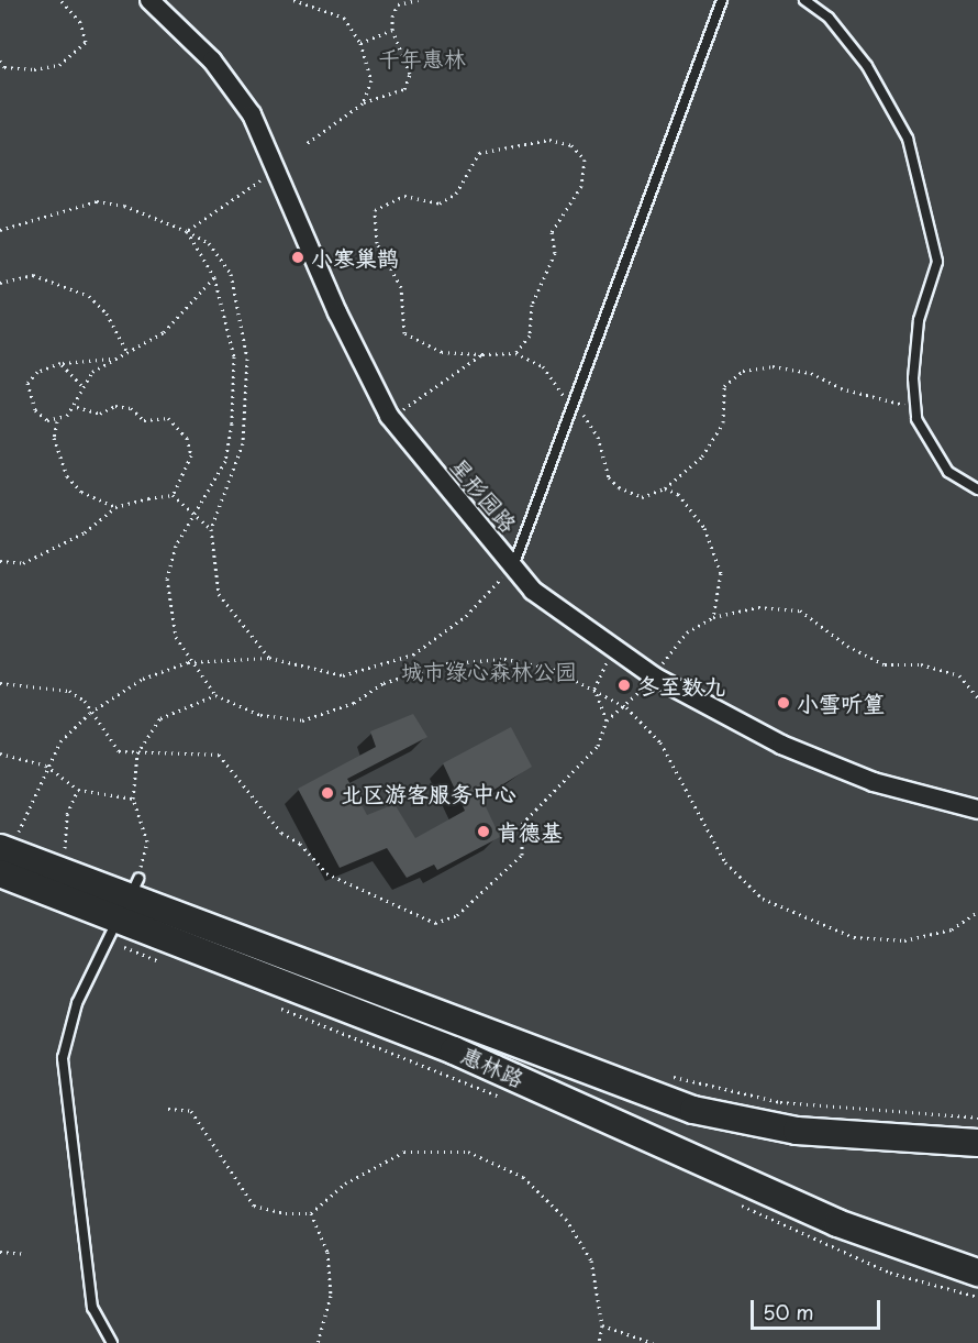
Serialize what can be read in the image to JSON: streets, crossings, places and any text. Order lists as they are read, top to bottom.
{
  "streets": {
    "main road": ["惠林路"],
    "street": ["星形园路"]
  },
  "parks": ["千年惠林", "城市绿心森林公园"],
  "places": [
    "小寒巢鹊",
    "冬至数九",
    "小雪听篁",
    "北区游客服务中心",
    "肯德基"
  ],
  "scale_bar": "50 m"
}
